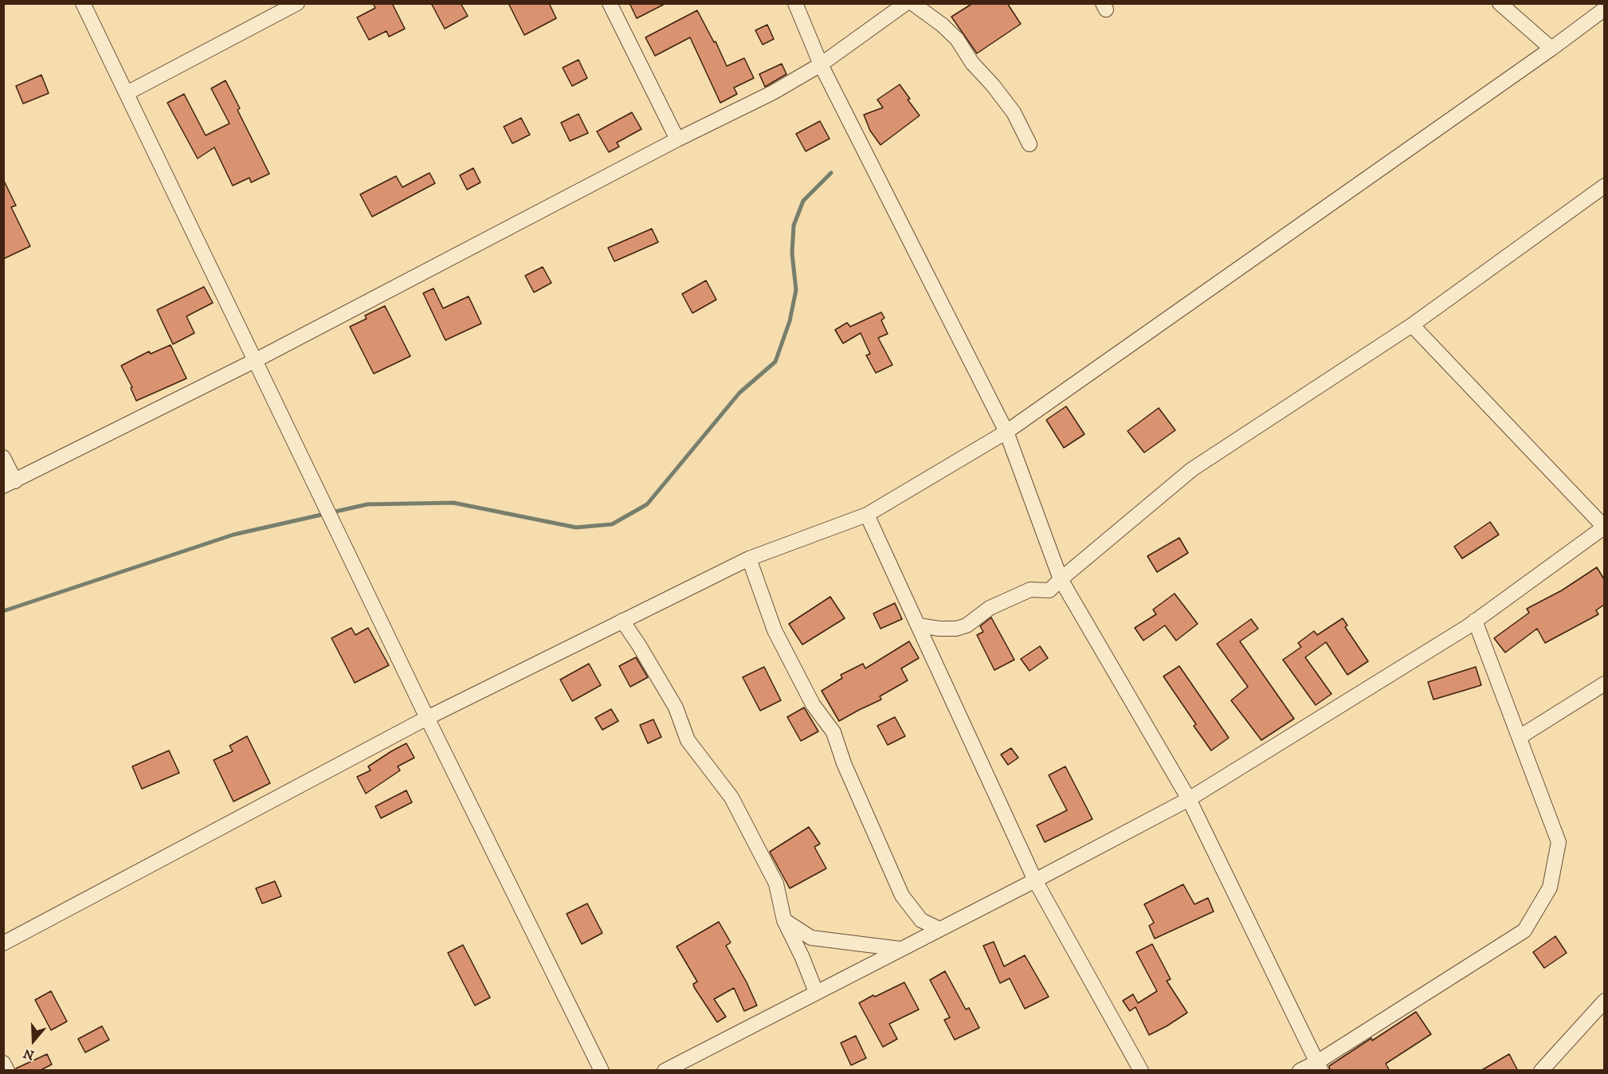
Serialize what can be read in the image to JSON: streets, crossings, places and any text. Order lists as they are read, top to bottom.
{
  "north": "bottom"
}
